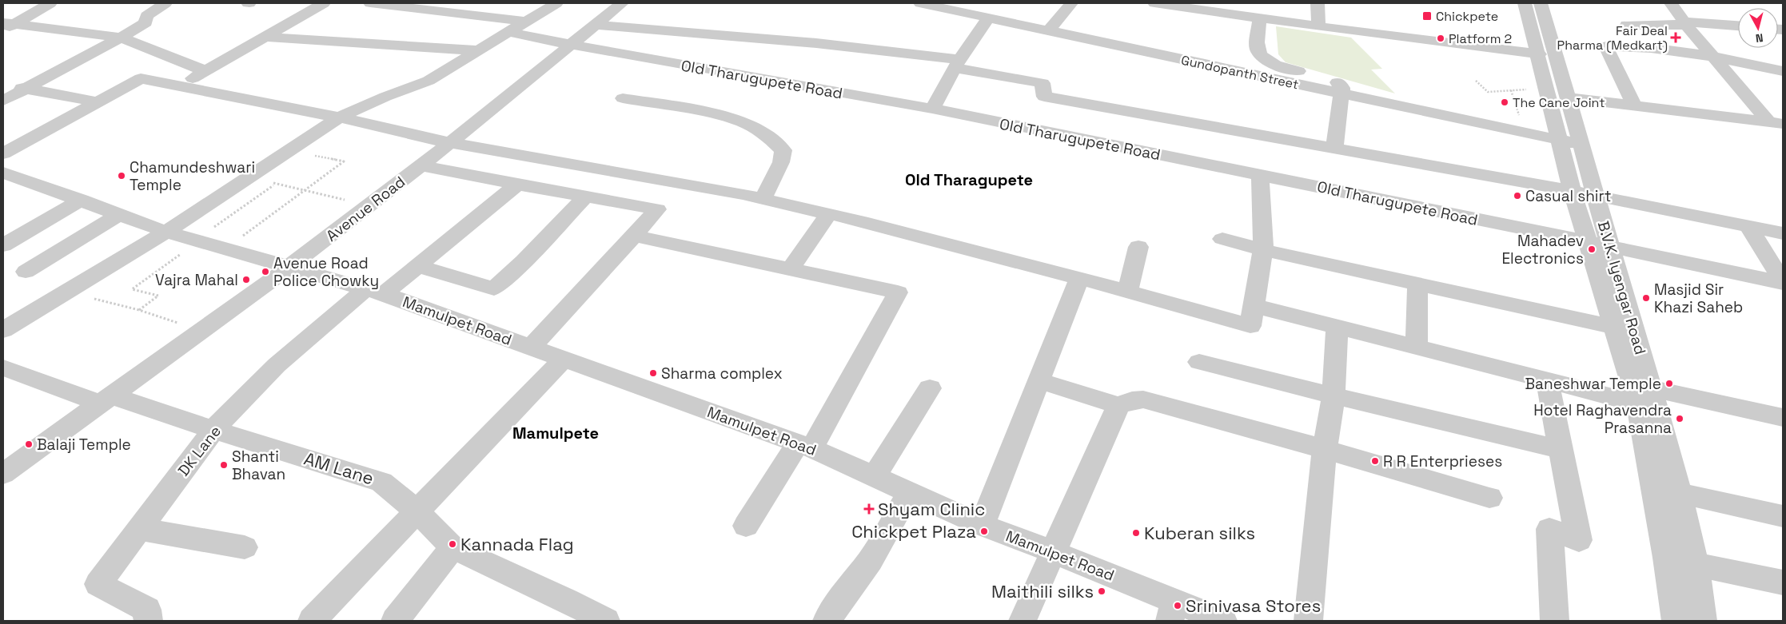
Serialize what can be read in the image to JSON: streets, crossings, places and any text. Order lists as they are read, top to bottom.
{
  "streets": {
    "street": [
      "Gundopanth Street",
      "Old Tharugupete Road",
      "Avenue Road",
      "B.V.K. Iyengar Road",
      "Mamulpet Road",
      "DK Lane",
      "AM Lane"
    ]
  },
  "crossings": [
    ["Gundopanth Street", "B.V.K. Iyengar Road"],
    ["Old Tharugupete Road", "Avenue Road"],
    ["Old Tharugupete Road", "B.V.K. Iyengar Road"],
    ["Avenue Road", "Mamulpet Road"],
    ["Avenue Road", "AM Lane"],
    ["Mamulpet Road", "DK Lane"],
    ["DK Lane", "AM Lane"]
  ],
  "districts": ["Old Tharagupete", "Mamulpete"],
  "places": {
    "transit": ["Chickpete"],
    "health": ["Fair Deal Pharma (Medkart)", "Shyam Clinic"],
    "other": [
      "Platform 2",
      "The Cane Joint",
      "Chamundeshwari Temple",
      "Casual shirt",
      "Mahadev Electronics",
      "Avenue Road Police Chowky",
      "Vajra Mahal",
      "Masjid Sir Khazi Saheb",
      "Sharma complex",
      "Baneshwar Temple",
      "Hotel Raghavendra Prasanna",
      "Balaji Temple",
      "R R Enterprieses",
      "Shanti Bhavan",
      "Chickpet Plaza",
      "Kuberan silks",
      "Kannada Flag",
      "Maithili silks",
      "Srinivasa Stores"
    ]
  },
  "north": "bottom"
}
